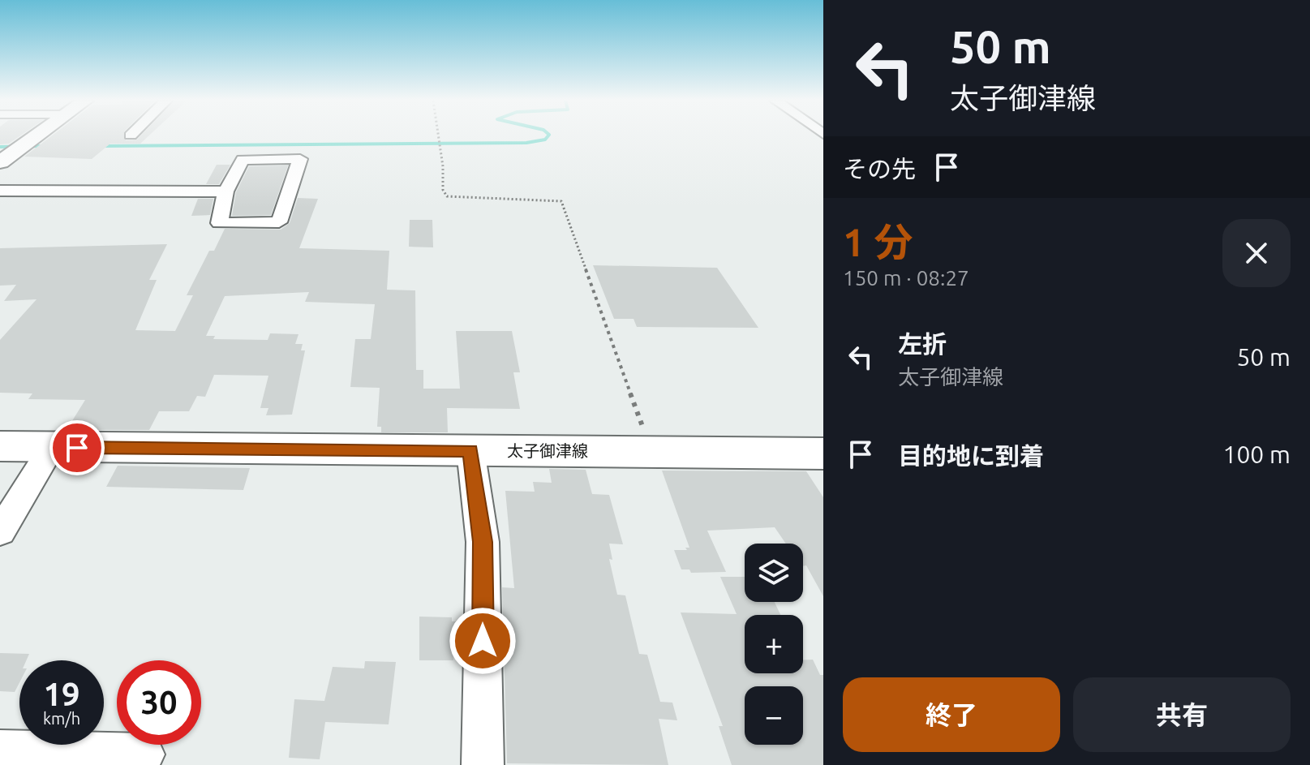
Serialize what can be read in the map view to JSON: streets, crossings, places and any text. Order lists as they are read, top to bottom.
{
  "streets": {
    "main road": ["太子御津線"]
  },
  "page": {
    "turn": ["50 m", "太子御津線"],
    "then": "その先",
    "heading": ["1 分", "150 m · 08:27"],
    "list": [
      {
        "name": "左折",
        "note": "太子御津線",
        "value": "50 m"
      },
      {
        "name": "目的地に到着",
        "value": "100 m"
      }
    ],
    "map_buttons": ["+", "−"],
    "speed": "19 km/h",
    "limit": "30",
    "buttons": ["終了", "共有"]
  }
}
